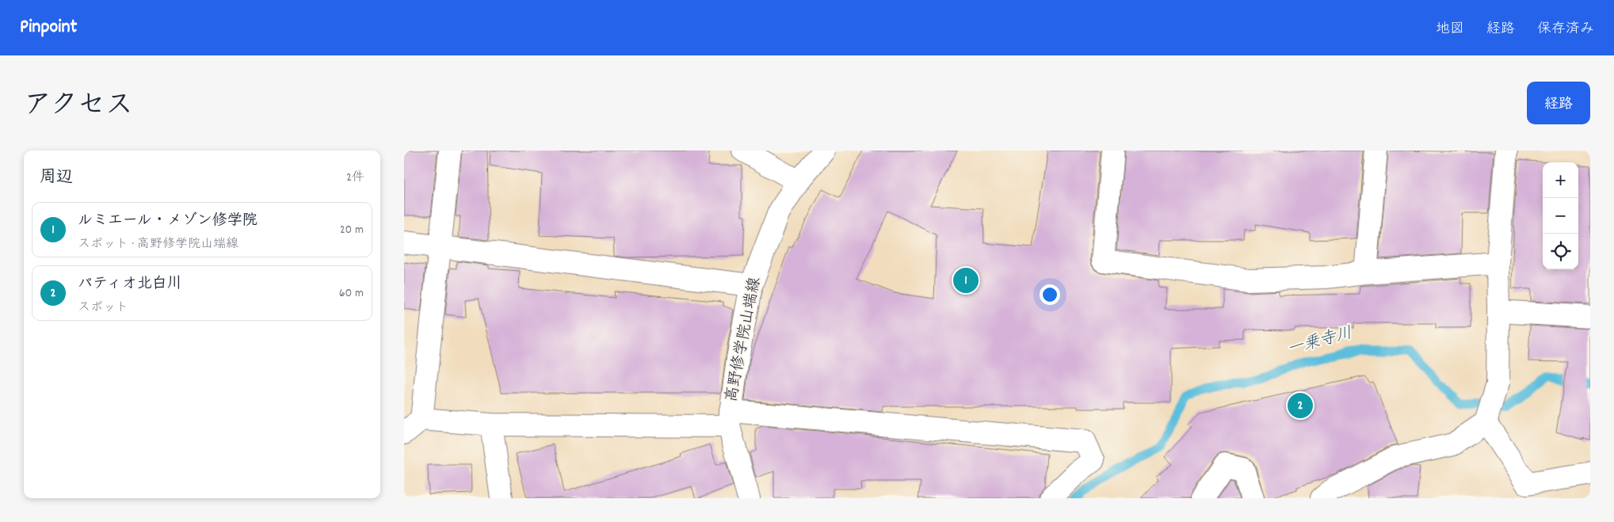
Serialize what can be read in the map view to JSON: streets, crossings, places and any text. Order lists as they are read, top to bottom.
{
  "streets": {
    "street": ["高野修学院山端線"]
  },
  "water": ["一乗寺川"],
  "page": {
    "header": "Pinpoint",
    "nav": ["地図", "経路", "保存済み"],
    "title": "アクセス",
    "buttons": "経路",
    "heading": ["周辺", "2件"],
    "map_buttons": ["+", "−"],
    "list": [
      {
        "mark": "1",
        "name": "ルミエール・メゾン修学院",
        "note": "スポット · 高野修学院山端線",
        "value": "20 m"
      },
      {
        "mark": "2",
        "name": "パティオ北白川",
        "note": "スポット",
        "value": "60 m"
      }
    ],
    "pins": ["1", "2"]
  }
}
